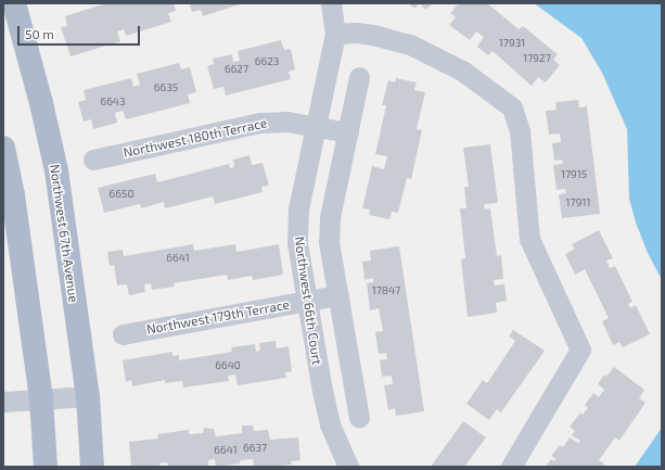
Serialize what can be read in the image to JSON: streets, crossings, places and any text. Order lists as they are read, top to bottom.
{
  "streets": {
    "main road": ["Northwest 67th Avenue"],
    "street": ["Northwest 180th Terrace", "Northwest 66th Court", "Northwest 179th Terrace"]
  },
  "crossings": [
    ["Northwest 180th Terrace", "Northwest 66th Court"],
    ["Northwest 66th Court", "Northwest 179th Terrace"]
  ],
  "house_numbers": [
    "17931",
    "17927",
    "6623",
    "6627",
    "6635",
    "6643",
    "17915",
    "6650",
    "17911",
    "6641",
    "17847",
    "6640",
    "6637",
    "6641"
  ],
  "scale_bar": "50 m"
}
